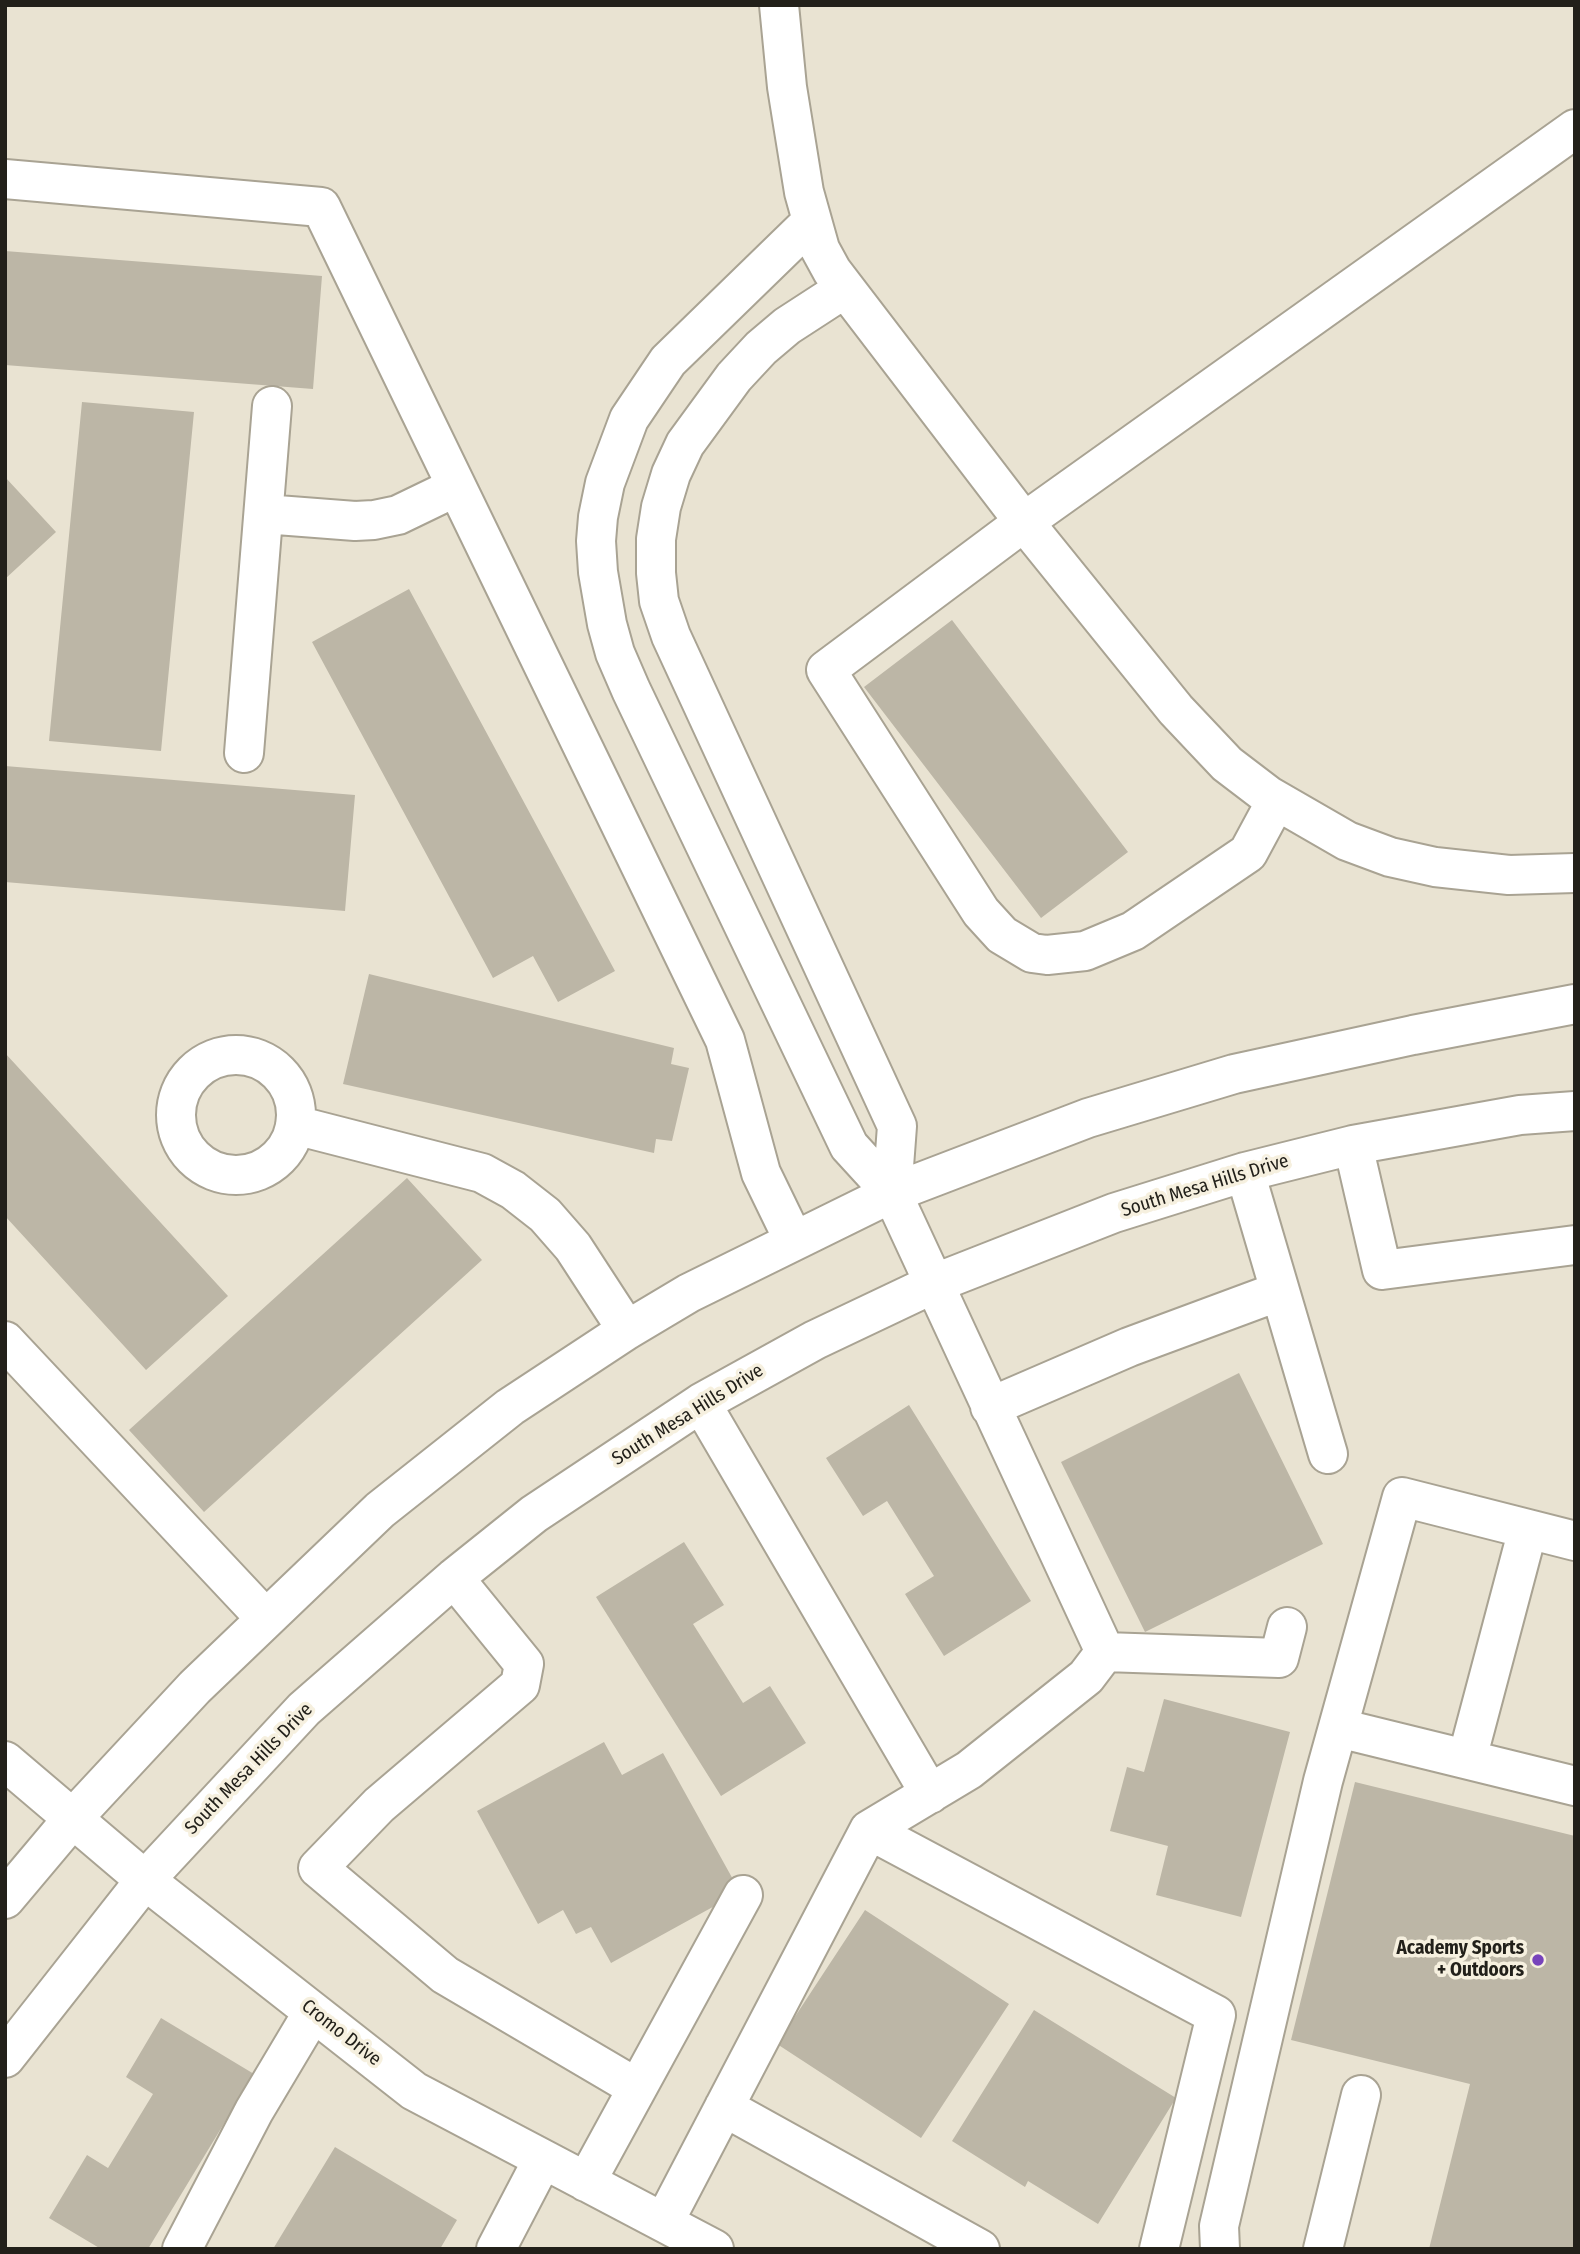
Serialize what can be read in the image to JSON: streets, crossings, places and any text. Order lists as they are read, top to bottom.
{
  "streets": {
    "street": ["South Mesa Hills Drive", "Cromo Drive"]
  },
  "crossings": [
    ["South Mesa Hills Drive", "Cromo Drive"]
  ],
  "places": ["Academy Sports + Outdoors"]
}
